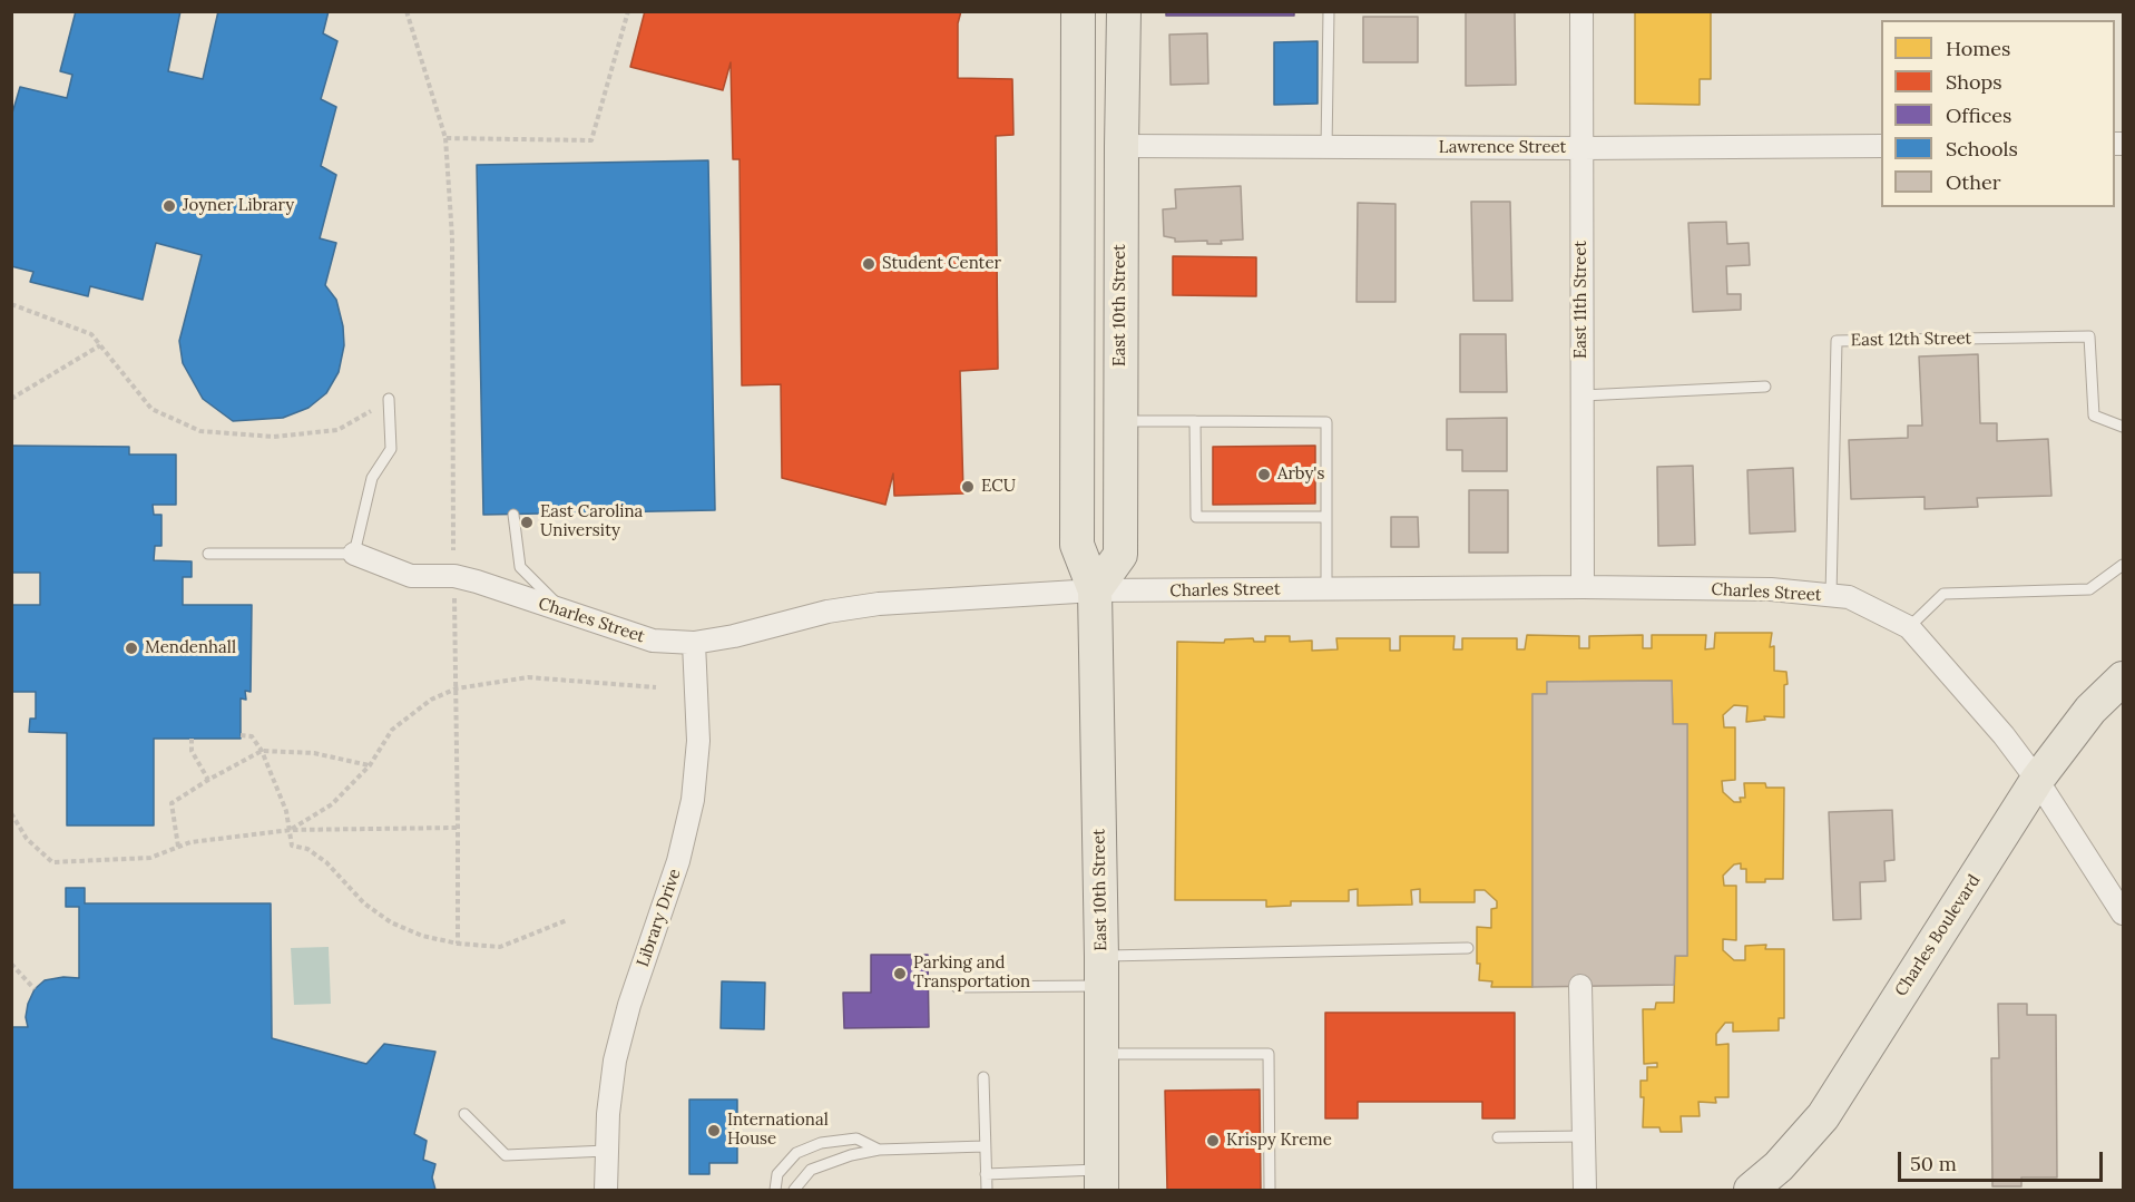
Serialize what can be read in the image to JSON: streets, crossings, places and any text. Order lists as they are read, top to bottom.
{
  "streets": {
    "main road": ["East 10th Street", "Charles Boulevard"],
    "street": [
      "Lawrence Street",
      "East 11th Street",
      "Charles Street",
      "Library Drive"
    ],
    "lane": ["East 12th Street"]
  },
  "crossings": [
    ["Lawrence Street", "East 11th Street"],
    ["Lawrence Street", "East 10th Street"],
    ["East 11th Street", "Charles Street"],
    ["East 10th Street", "Charles Street"],
    ["East 12th Street", "Charles Street"],
    ["Charles Street", "Library Drive"],
    ["Charles Street", "Charles Boulevard"]
  ],
  "places": [
    "Joyner Library",
    "Student Center",
    "Arby's",
    "ECU",
    "East Carolina University",
    "Mendenhall",
    "Parking and Transportation",
    "International House",
    "Krispy Kreme"
  ],
  "legend": [
    "Homes",
    "Shops",
    "Offices",
    "Schools",
    "Other"
  ],
  "scale_bar": "50 m"
}
